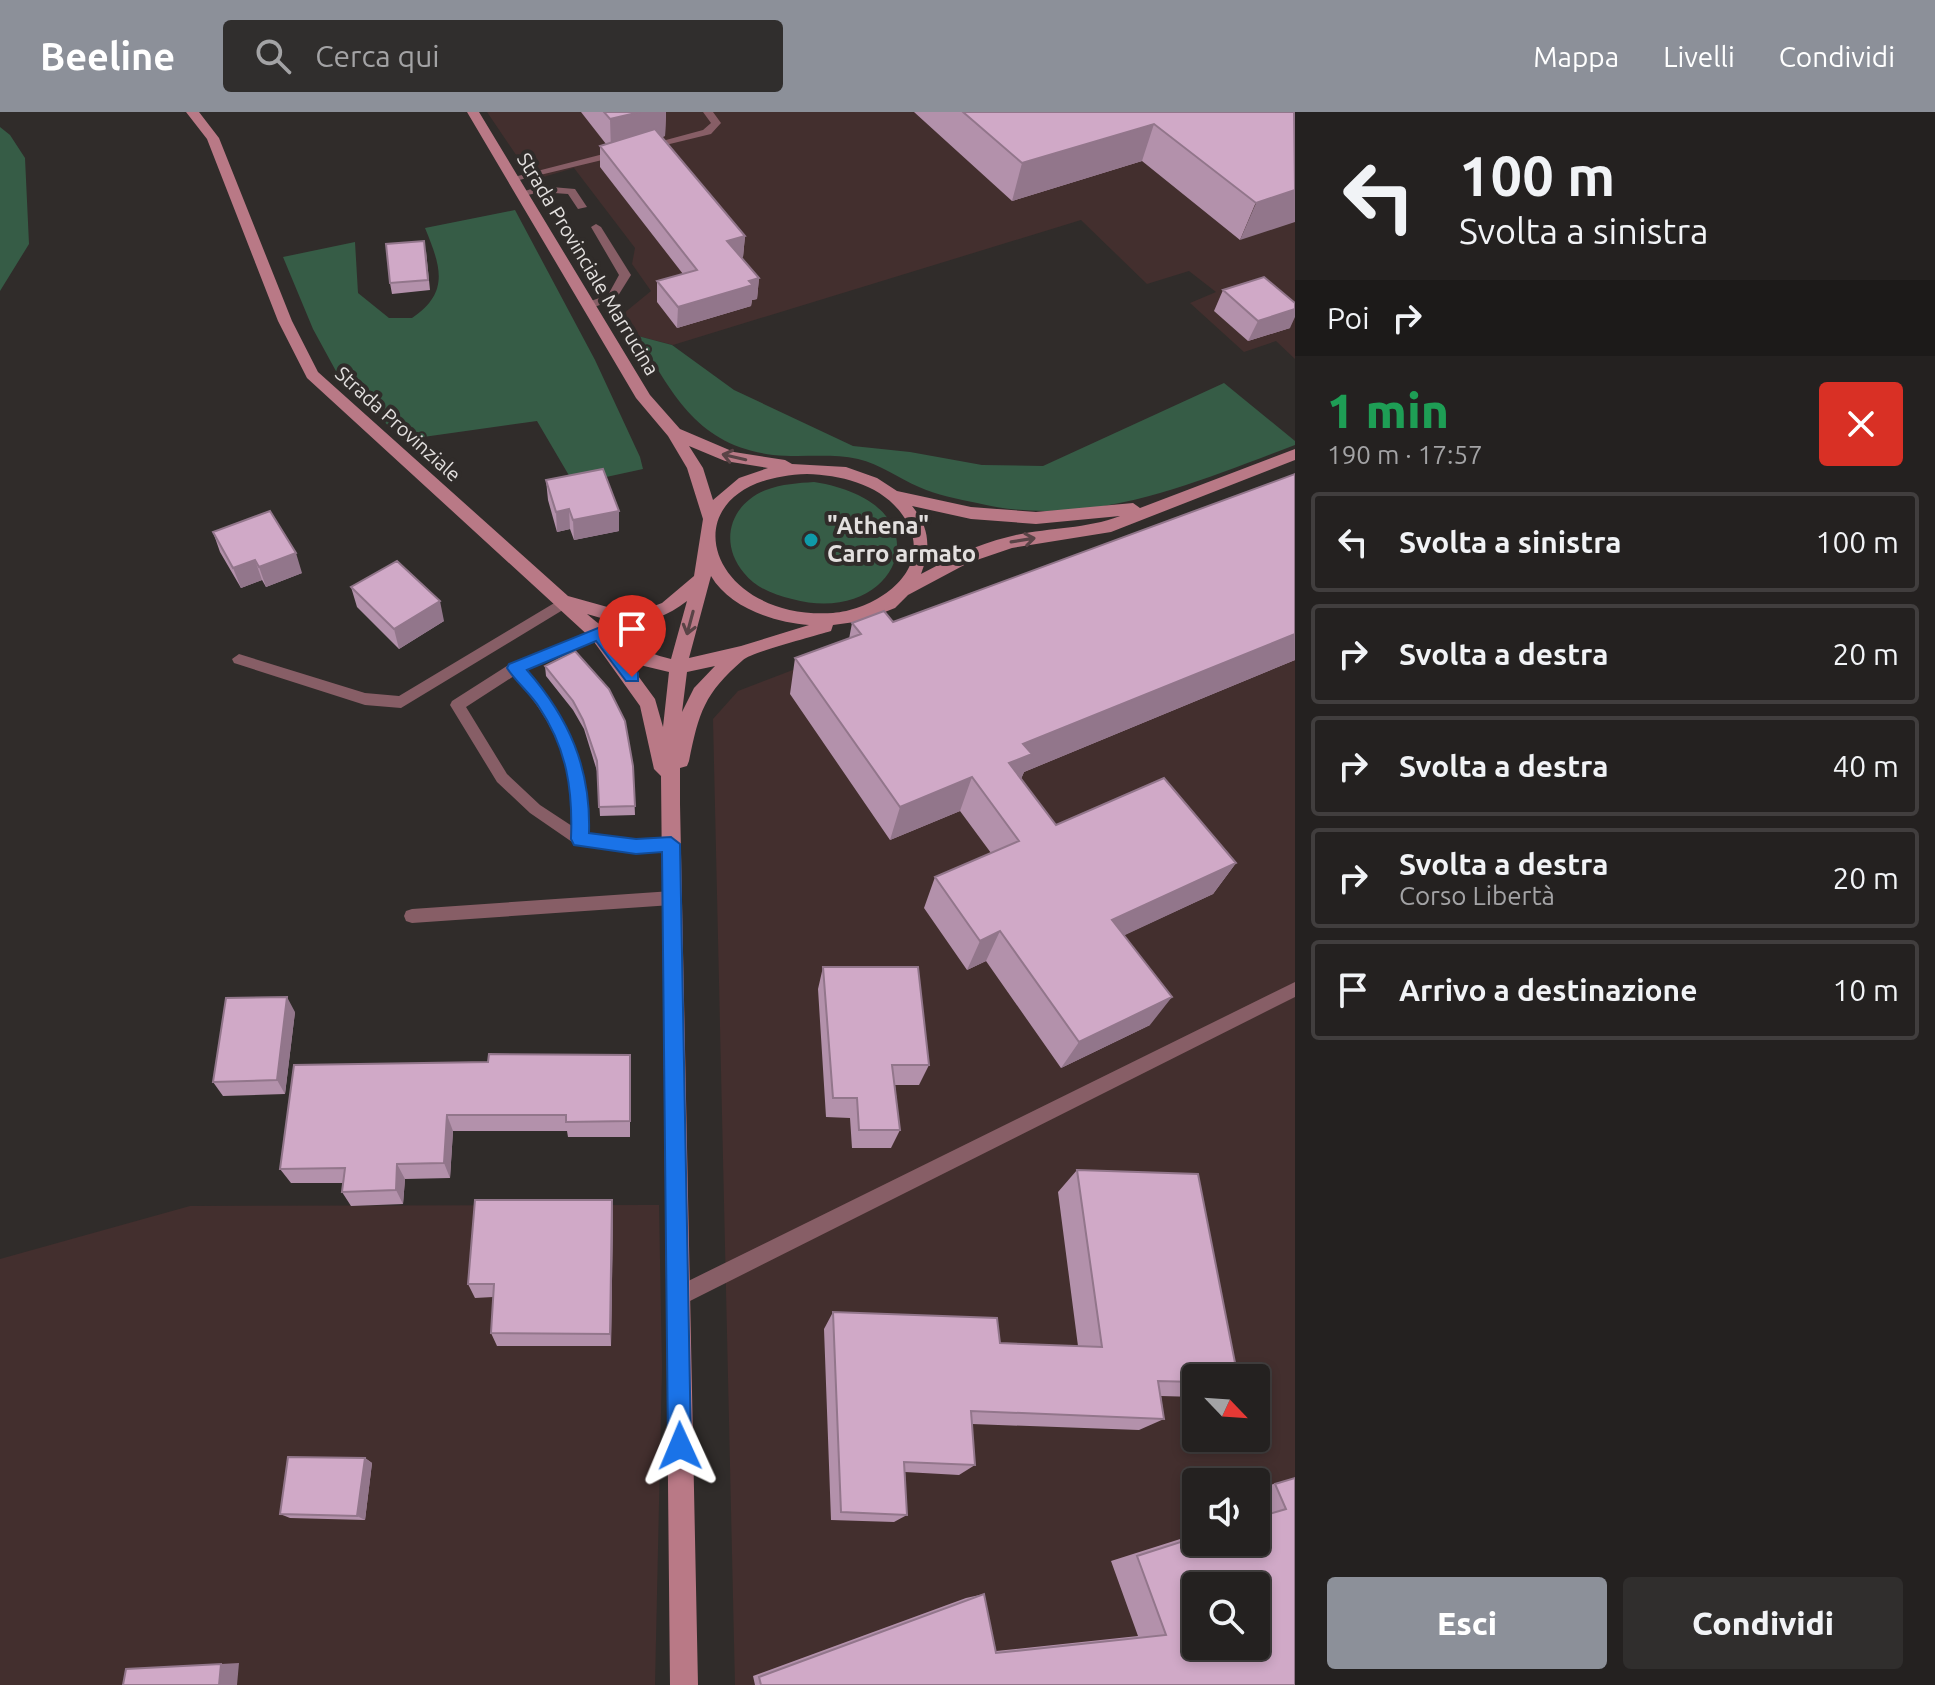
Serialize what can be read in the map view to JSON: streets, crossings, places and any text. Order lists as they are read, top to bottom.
{
  "streets": {
    "main road": ["Strada Provinciale Marrucina", "Strada Provinziale"]
  },
  "places": ["\"Athena\" Carro armato"],
  "north": "bottom right",
  "page": {
    "header": "Beeline",
    "search": "Cerca qui",
    "nav": ["Mappa", "Livelli", "Condividi"],
    "turn": ["100 m", "Svolta a sinistra"],
    "then": "Poi",
    "heading": ["1 min", "190 m · 17:57"],
    "list": [
      {
        "name": "Svolta a sinistra",
        "value": "100 m"
      },
      {
        "name": "Svolta a destra",
        "value": "20 m"
      },
      {
        "name": "Svolta a destra",
        "value": "40 m"
      },
      {
        "name": "Svolta a destra",
        "note": "Corso Libertà",
        "value": "20 m"
      },
      {
        "name": "Arrivo a destinazione",
        "value": "10 m"
      }
    ],
    "buttons": ["Esci", "Condividi"]
  }
}
